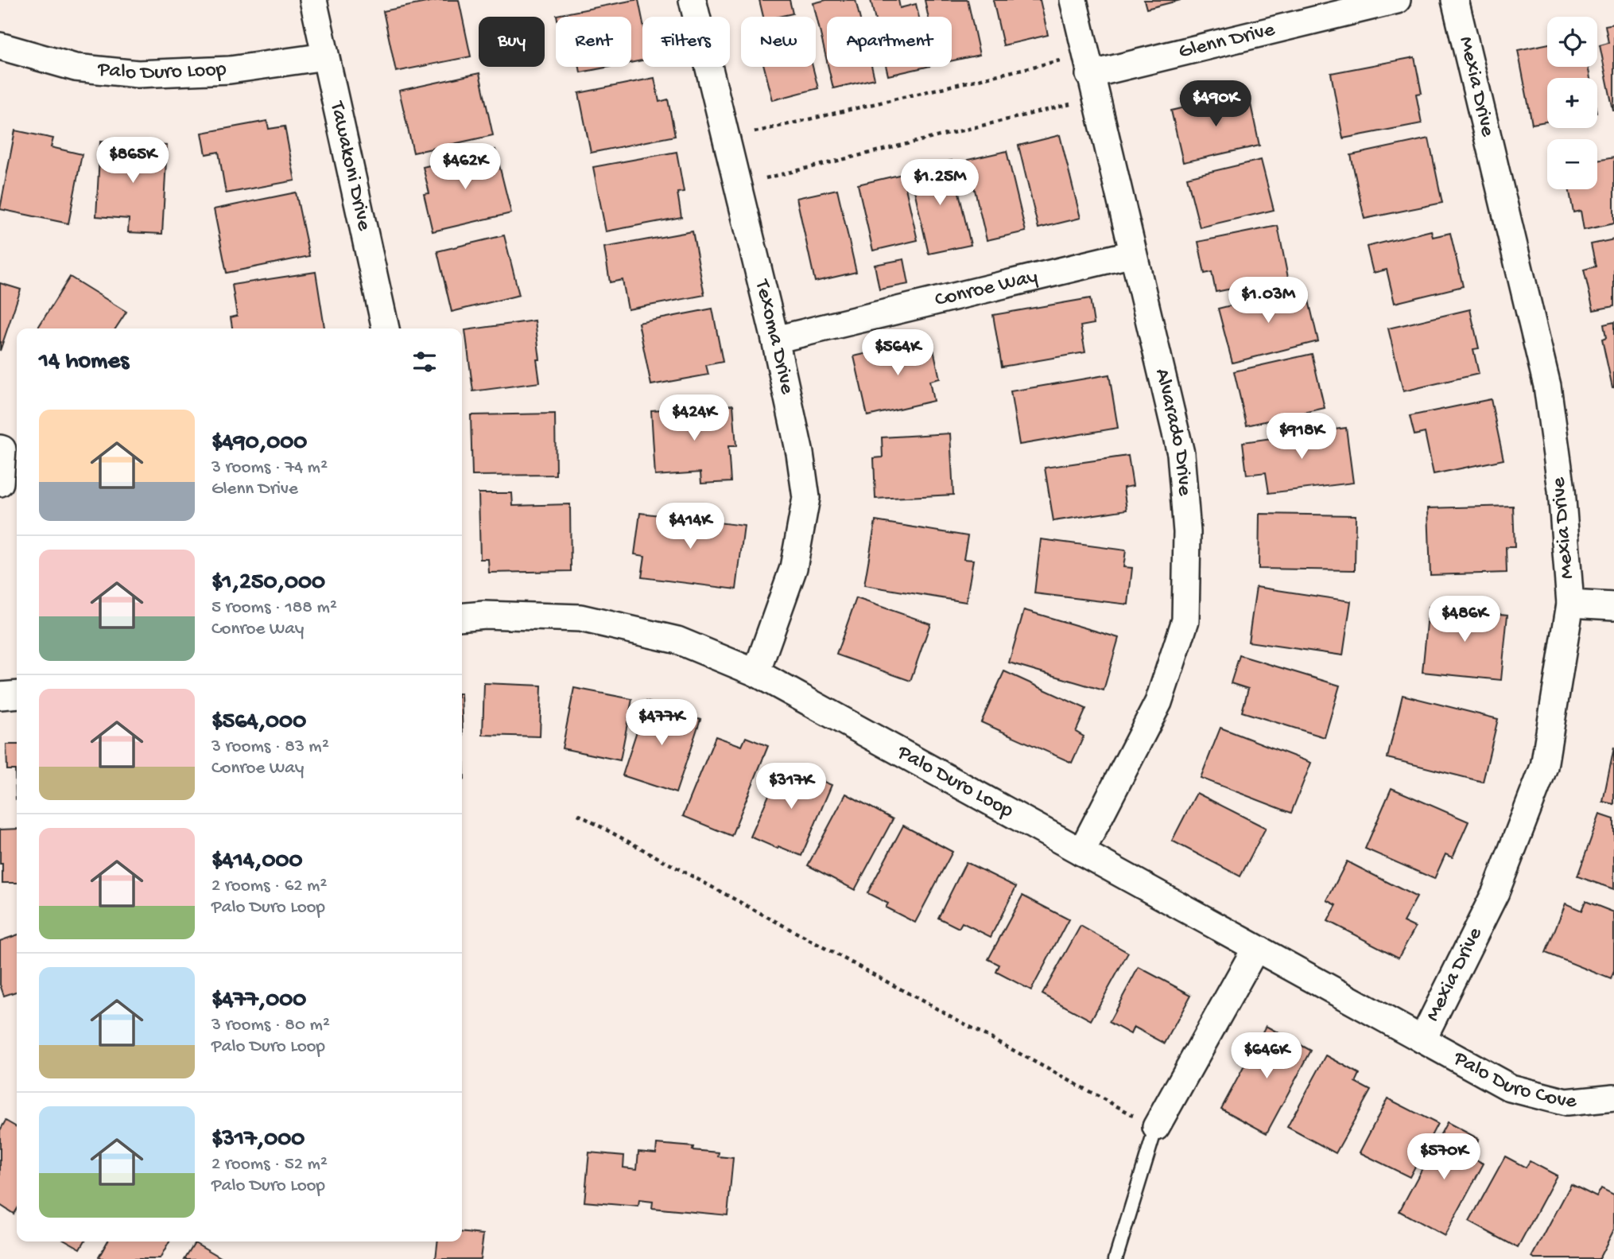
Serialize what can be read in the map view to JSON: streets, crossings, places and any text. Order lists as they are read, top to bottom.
{
  "streets": {
    "street": [
      "Glenn Drive",
      "Palo Duro Loop",
      "Mexia Drive",
      "Tawakoni Drive",
      "Conroe Way",
      "Texoma Drive",
      "Alvarado Drive",
      "Palo Duro Cove"
    ]
  },
  "crossings": [
    ["Glenn Drive", "Alvarado Drive"],
    ["Palo Duro Loop", "Mexia Drive"],
    ["Palo Duro Loop", "Tawakoni Drive"],
    ["Palo Duro Loop", "Texoma Drive"],
    ["Palo Duro Loop", "Alvarado Drive"],
    ["Palo Duro Loop", "Palo Duro Cove"],
    ["Mexia Drive", "Palo Duro Cove"],
    ["Conroe Way", "Texoma Drive"],
    ["Conroe Way", "Alvarado Drive"]
  ],
  "page": {
    "map_buttons": ["+", "−"],
    "chip": [
      "Buy",
      "Rent",
      "Filters",
      "New",
      "Apartment"
    ],
    "price": [
      "$490K",
      "$865K",
      "$462K",
      "$1.25M",
      "$1.03M",
      "$564K",
      "$424K",
      "$918K",
      "$414K",
      "$486K",
      "$477K",
      "$317K",
      "$646K",
      "$570K"
    ],
    "heading": "14 homes",
    "list": [
      {
        "name": "$490,000",
        "note": "3 rooms · 74 m² · Glenn Drive"
      },
      {
        "name": "$1,250,000",
        "note": "5 rooms · 188 m² · Conroe Way"
      },
      {
        "name": "$564,000",
        "note": "3 rooms · 83 m² · Conroe Way"
      },
      {
        "name": "$414,000",
        "note": "2 rooms · 62 m² · Palo Duro Loop"
      },
      {
        "name": "$477,000",
        "note": "3 rooms · 80 m² · Palo Duro Loop"
      },
      {
        "name": "$317,000",
        "note": "2 rooms · 52 m² · Palo Duro Loop"
      }
    ]
  }
}
